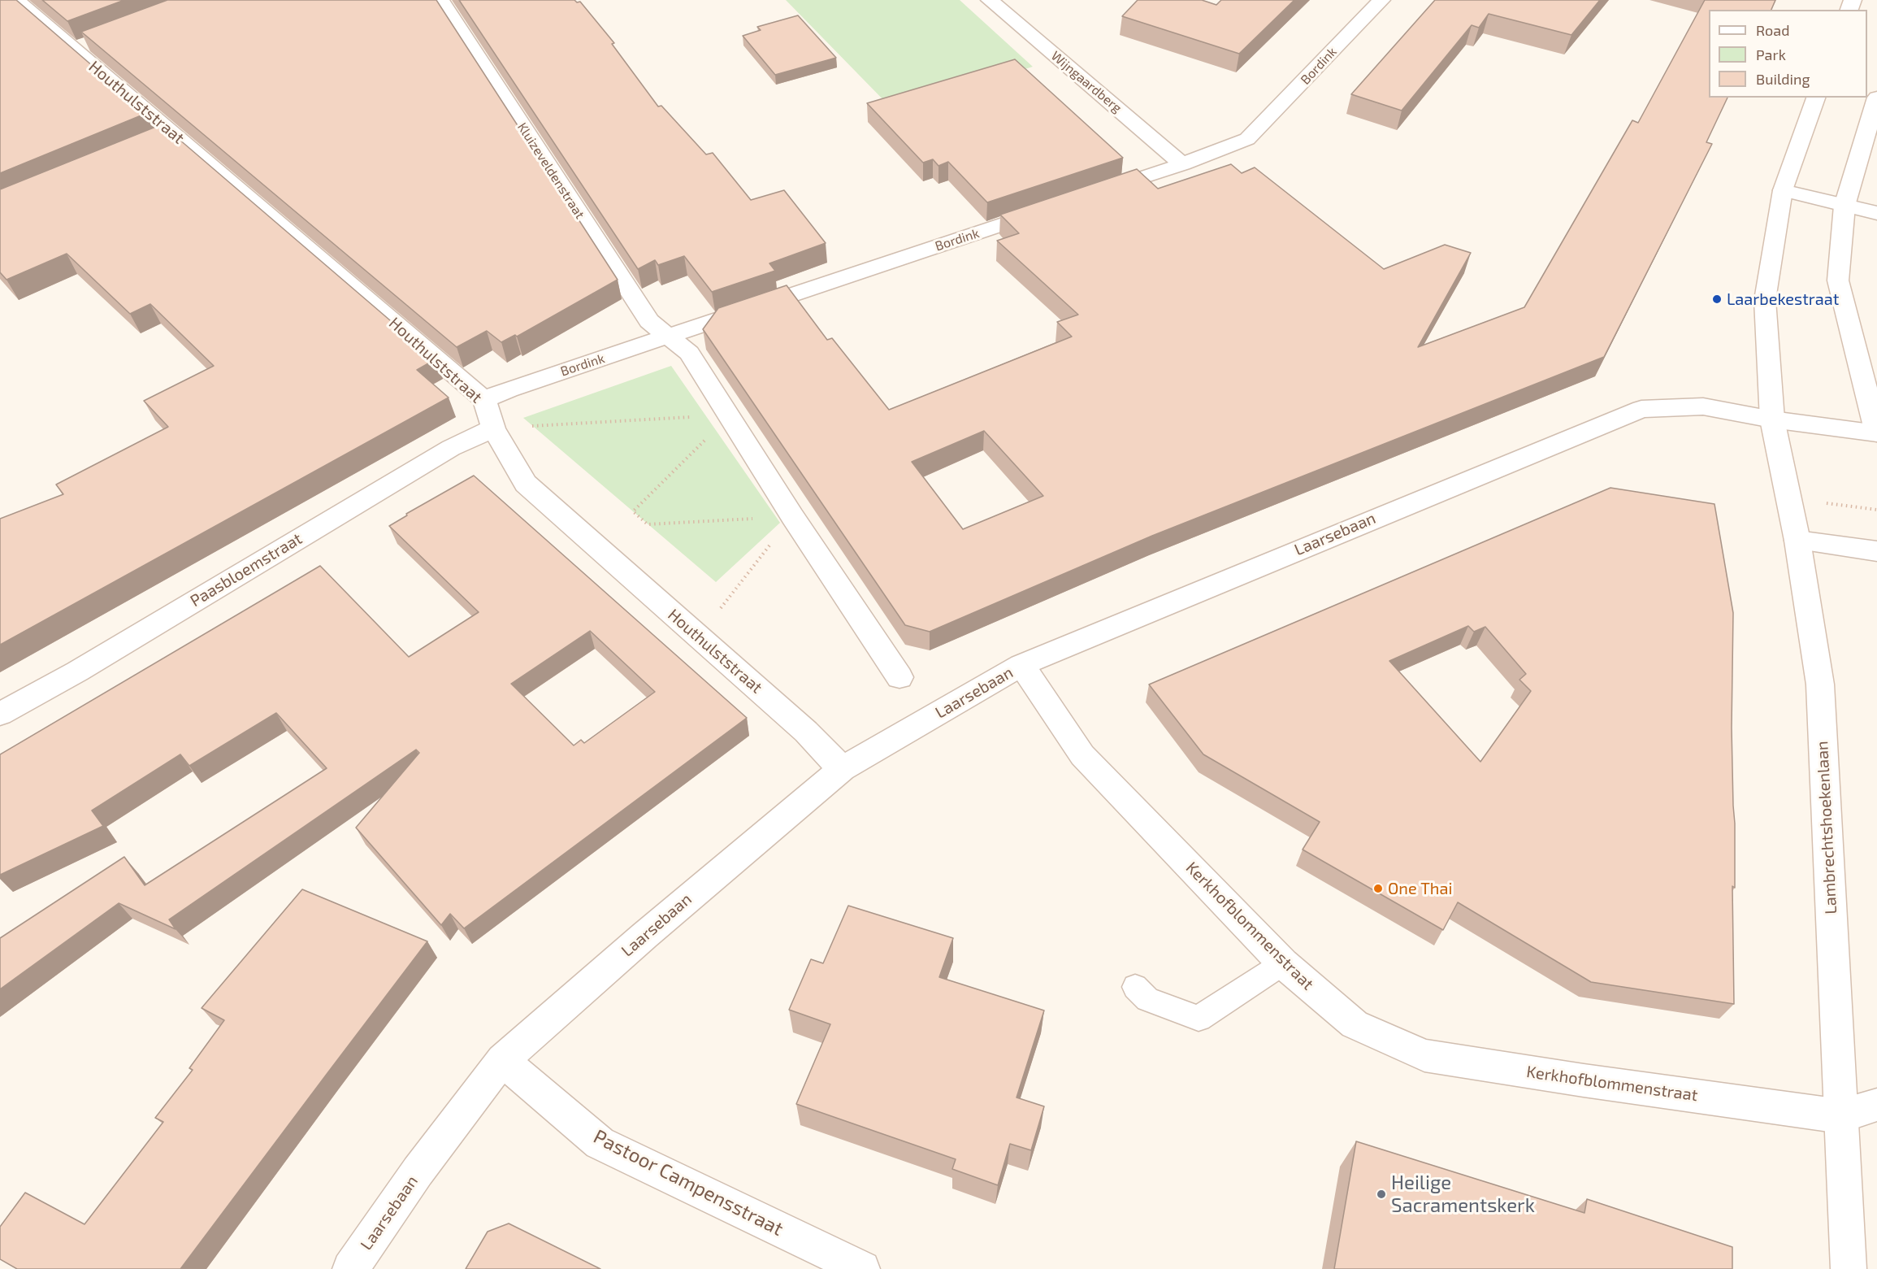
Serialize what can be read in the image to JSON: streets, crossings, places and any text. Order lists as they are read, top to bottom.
{
  "streets": {
    "street": [
      "Bordink",
      "Wijngaardberg",
      "Houthulststraat",
      "Kluizeveldenstraat",
      "Laarsebaan",
      "Paasbloemstraat",
      "Lambrechtshoekenlaan",
      "Kerkhofblommenstraat",
      "Pastoor Campensstraat"
    ]
  },
  "crossings": [
    ["Bordink", "Wijngaardberg"],
    ["Bordink", "Houthulststraat"],
    ["Bordink", "Kluizeveldenstraat"],
    ["Houthulststraat", "Laarsebaan"],
    ["Houthulststraat", "Paasbloemstraat"],
    ["Laarsebaan", "Lambrechtshoekenlaan"],
    ["Laarsebaan", "Kerkhofblommenstraat"],
    ["Laarsebaan", "Pastoor Campensstraat"],
    ["Lambrechtshoekenlaan", "Kerkhofblommenstraat"]
  ],
  "places": ["Laarbekestraat", "One Thai", "Heilige Sacramentskerk"],
  "legend": ["Road", "Park", "Building"]
}
